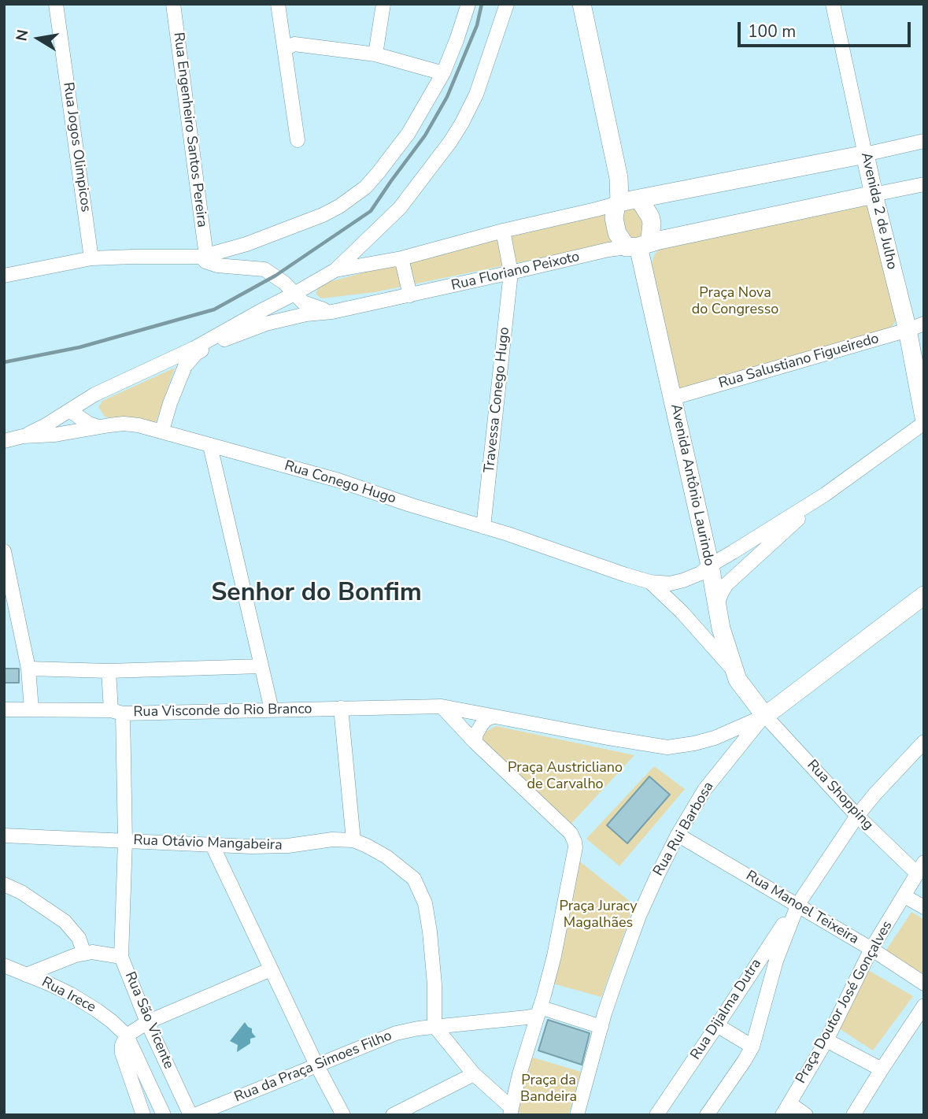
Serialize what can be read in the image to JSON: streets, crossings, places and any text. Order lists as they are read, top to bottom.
{
  "streets": {
    "main road": [
      "Avenida 2 de Julho",
      "Rua Floriano Peixoto",
      "Avenida Antônio Laurindo",
      "Rua Rui Barbosa"
    ],
    "street": [
      "Rua Engenheiro Santos Pereira",
      "Rua Jogos Olimpicos",
      "Rua Salustiano Figueiredo",
      "Travessa Conego Hugo",
      "Rua Conego Hugo",
      "Rua Visconde do Rio Branco",
      "Rua Shopping",
      "Rua Otávio Mangabeira",
      "Rua Manoel Teixeira",
      "Rua Irece",
      "Praça Doutor José Gonçalves",
      "Rua Dijalma Dutra",
      "Rua São Vicente",
      "Rua da Praça Simoes Filho"
    ]
  },
  "crossings": [
    ["Avenida 2 de Julho", "Rua Floriano Peixoto"],
    ["Avenida 2 de Julho", "Rua Salustiano Figueiredo"],
    ["Rua Floriano Peixoto", "Travessa Conego Hugo"],
    ["Rua Floriano Peixoto", "Rua Conego Hugo"],
    ["Rua Floriano Peixoto", "Avenida Antônio Laurindo"],
    ["Rua Salustiano Figueiredo", "Avenida Antônio Laurindo"],
    ["Travessa Conego Hugo", "Rua Conego Hugo"],
    ["Avenida Antônio Laurindo", "Rua Visconde do Rio Branco"],
    ["Avenida Antônio Laurindo", "Rua Shopping"],
    ["Avenida Antônio Laurindo", "Rua Rui Barbosa"],
    ["Rua Visconde do Rio Branco", "Rua Shopping"],
    ["Rua Visconde do Rio Branco", "Rua Rui Barbosa"],
    ["Rua Shopping", "Rua Rui Barbosa"],
    ["Rua Shopping", "Praça Doutor José Gonçalves"],
    ["Rua Rui Barbosa", "Rua Manoel Teixeira"],
    ["Rua Otávio Mangabeira", "Rua da Praça Simoes Filho"],
    ["Rua Manoel Teixeira", "Praça Doutor José Gonçalves"],
    ["Rua Manoel Teixeira", "Rua Dijalma Dutra"],
    ["Rua Irece", "Rua São Vicente"],
    ["Rua São Vicente", "Rua da Praça Simoes Filho"]
  ],
  "districts": ["Senhor do Bonfim"],
  "parks": [
    "Praça Nova do Congresso",
    "Praça Austricliano de Carvalho",
    "Praça Juracy Magalhães",
    "Praça da Bandeira"
  ],
  "scale_bar": "100 m",
  "north": "left"
}
